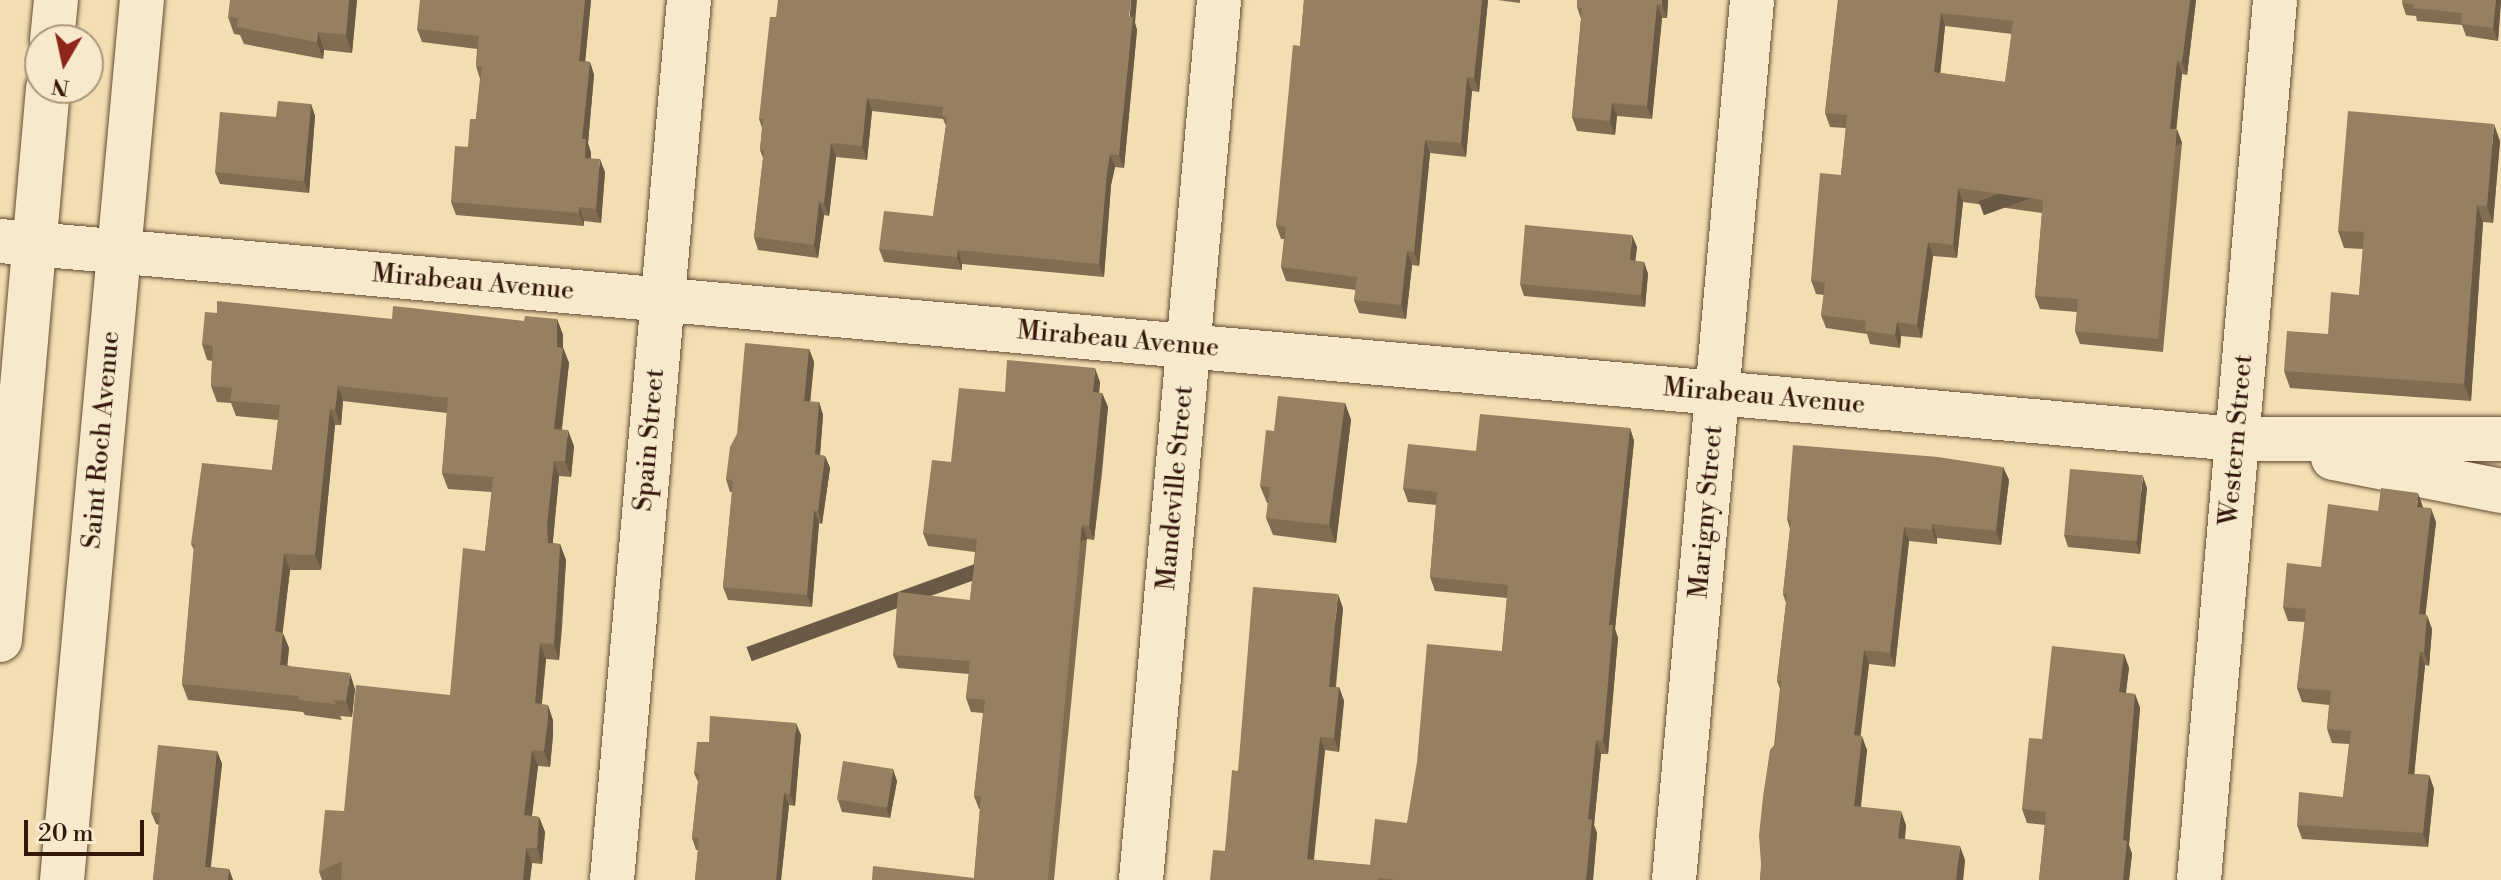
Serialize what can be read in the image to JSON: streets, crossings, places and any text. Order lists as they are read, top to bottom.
{
  "streets": {
    "street": [
      "Mirabeau Avenue",
      "Saint Roch Avenue",
      "Spain Street",
      "Western Street",
      "Mandeville Street",
      "Marigny Street"
    ]
  },
  "crossings": [
    ["Mirabeau Avenue", "Saint Roch Avenue"],
    ["Mirabeau Avenue", "Spain Street"],
    ["Mirabeau Avenue", "Western Street"],
    ["Mirabeau Avenue", "Mandeville Street"],
    ["Mirabeau Avenue", "Marigny Street"]
  ],
  "scale_bar": "20 m",
  "north": "bottom"
}
